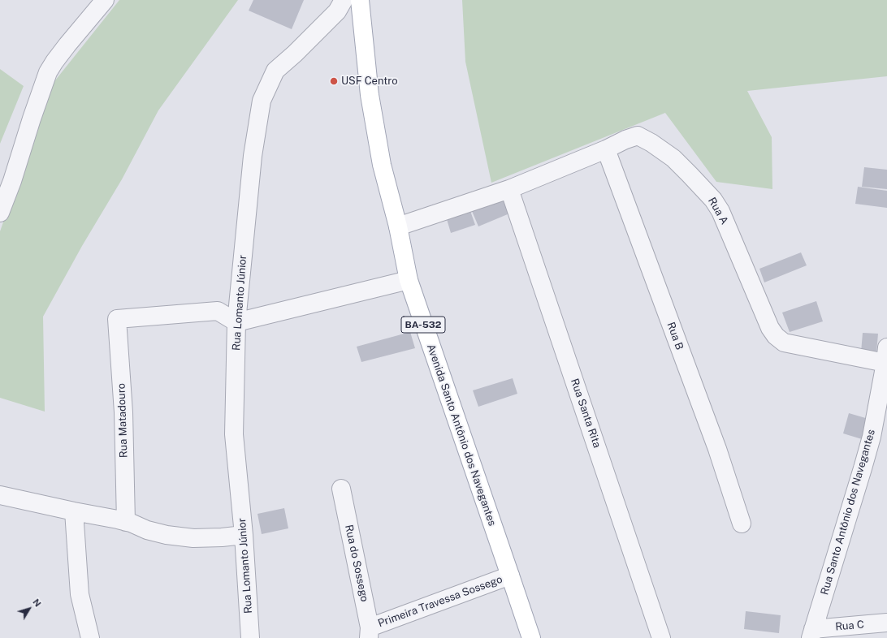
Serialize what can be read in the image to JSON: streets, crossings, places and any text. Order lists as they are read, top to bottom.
{
  "streets": {
    "main road": ["BA-532", "Avenida Santo Antônio dos Navegantes"],
    "street": [
      "Rua A",
      "Rua Lomanto Júnior",
      "Rua B",
      "Rua Santa Rita",
      "Rua Matadouro",
      "Rua Santo Antônio dos Navegantes",
      "Rua do Sossego",
      "Primeira Travessa Sossego",
      "Rua C"
    ]
  },
  "crossings": [
    ["Rua A", "Rua B"],
    ["Rua A", "Rua Santa Rita"],
    ["Rua A", "Avenida Santo Antônio dos Navegantes"],
    ["Rua A", "Rua Santo Antônio dos Navegantes"],
    ["Rua Lomanto Júnior", "Rua Matadouro"],
    ["Avenida Santo Antônio dos Navegantes", "Primeira Travessa Sossego"],
    ["Rua Santo Antônio dos Navegantes", "Rua C"],
    ["Rua do Sossego", "Primeira Travessa Sossego"]
  ],
  "places": ["USF Centro"],
  "north": "top right"
}
